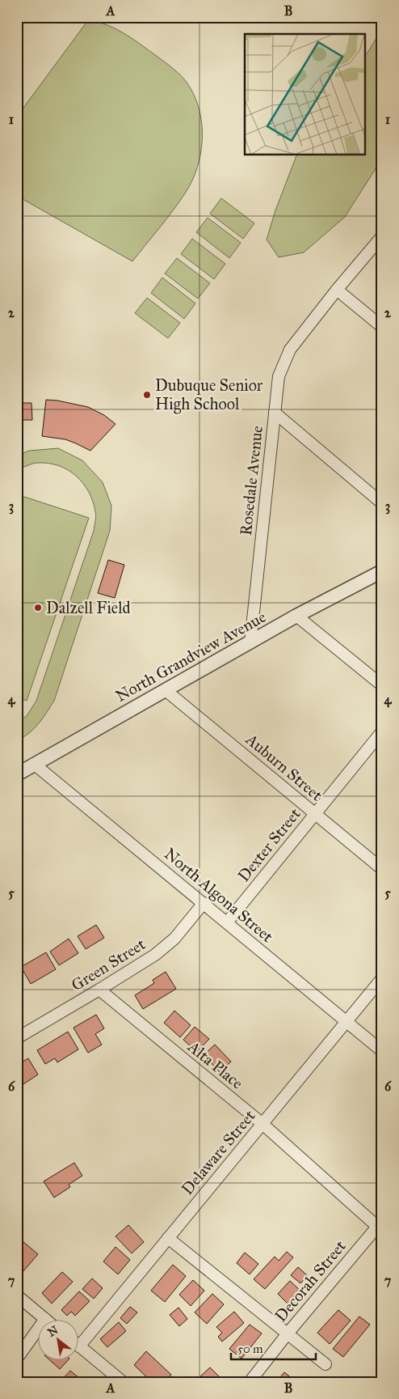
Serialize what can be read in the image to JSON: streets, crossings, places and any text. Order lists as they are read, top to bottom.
{
  "streets": {
    "street": [
      "Rosedale Avenue",
      "North Grandview Avenue",
      "Auburn Street",
      "Dexter Street",
      "North Algona Street",
      "Green Street",
      "Alta Place",
      "Delaware Street",
      "Decorah Street"
    ]
  },
  "crossings": [
    ["Rosedale Avenue", "North Grandview Avenue"],
    ["North Grandview Avenue", "Auburn Street"],
    ["North Grandview Avenue", "North Algona Street"],
    ["Auburn Street", "Dexter Street"],
    ["Dexter Street", "North Algona Street"],
    ["North Algona Street", "Green Street"],
    ["North Algona Street", "Delaware Street"],
    ["Green Street", "Alta Place"],
    ["Alta Place", "Delaware Street"],
    ["Alta Place", "Decorah Street"]
  ],
  "places": ["Dubuque Senior High School", "Dalzell Field"],
  "scale_bar": "50 m",
  "north": "top left",
  "grid": {
    "columns": ["A", "B"],
    "rows": [
      "1",
      "2",
      "3",
      "4",
      "5",
      "6",
      "7"
    ]
  }
}
